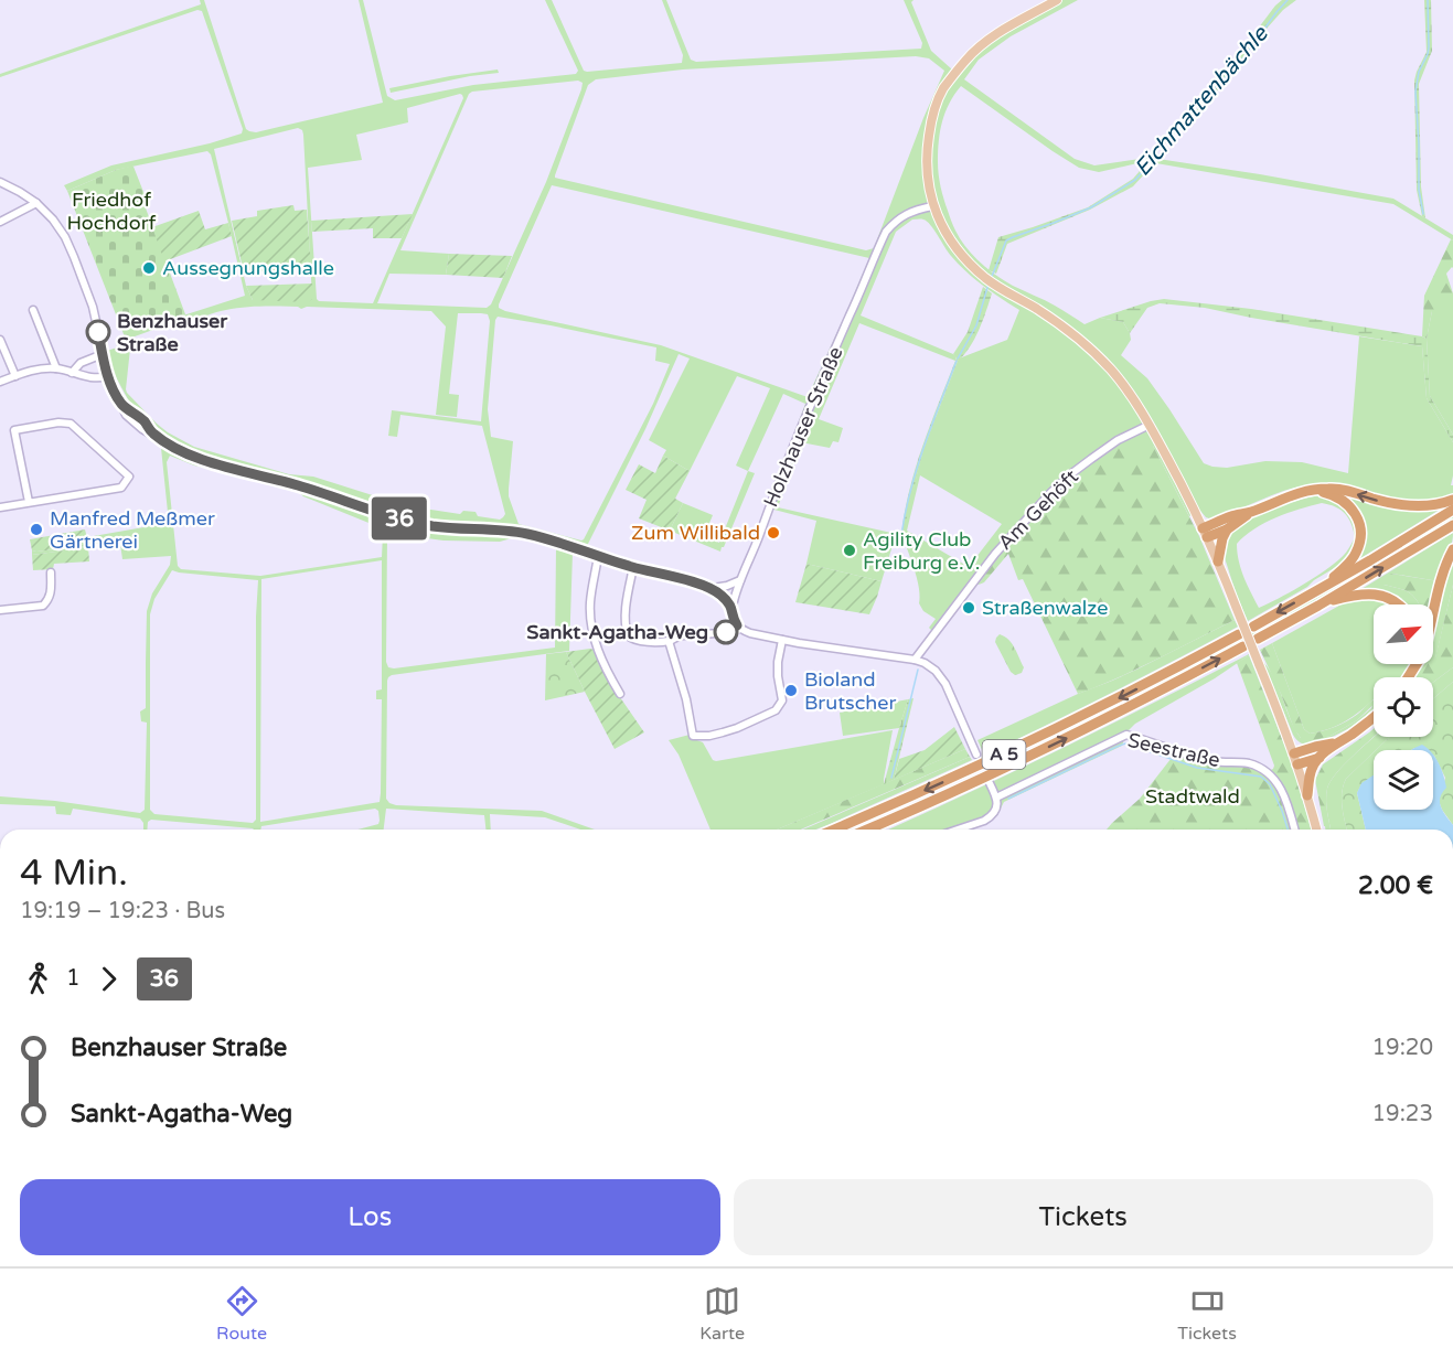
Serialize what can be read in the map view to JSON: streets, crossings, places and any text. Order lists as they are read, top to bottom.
{
  "streets": {
    "highway": ["A 5"],
    "street": ["Holzhauser Straße", "Am Gehöft", "Seestraße"]
  },
  "water": ["Eichmattenbächle"],
  "parks": ["Friedhof Hochdorf", "Stadtwald"],
  "places": [
    "Aussegnungshalle",
    "Benzhauser Straße",
    "Manfred Meßmer Gärtnerei",
    "Zum Willibald",
    "Agility Club Freiburg e.V.",
    "Straßenwalze",
    "Sankt-Agatha-Weg",
    "Bioland Brutscher"
  ],
  "lines": ["bus line 36"],
  "north": "top right",
  "page": {
    "on_map": "36",
    "heading": ["4 Min.", "19:19 – 19:23 · Bus", "2.00 €"],
    "legs": ["1", "36"],
    "list": [
      {
        "name": "Benzhauser Straße",
        "value": "19:20"
      },
      {
        "name": "Sankt-Agatha-Weg",
        "value": "19:23"
      }
    ],
    "buttons": ["Los", "Tickets"],
    "tabs": ["Route", "Karte", "Tickets"]
  }
}
